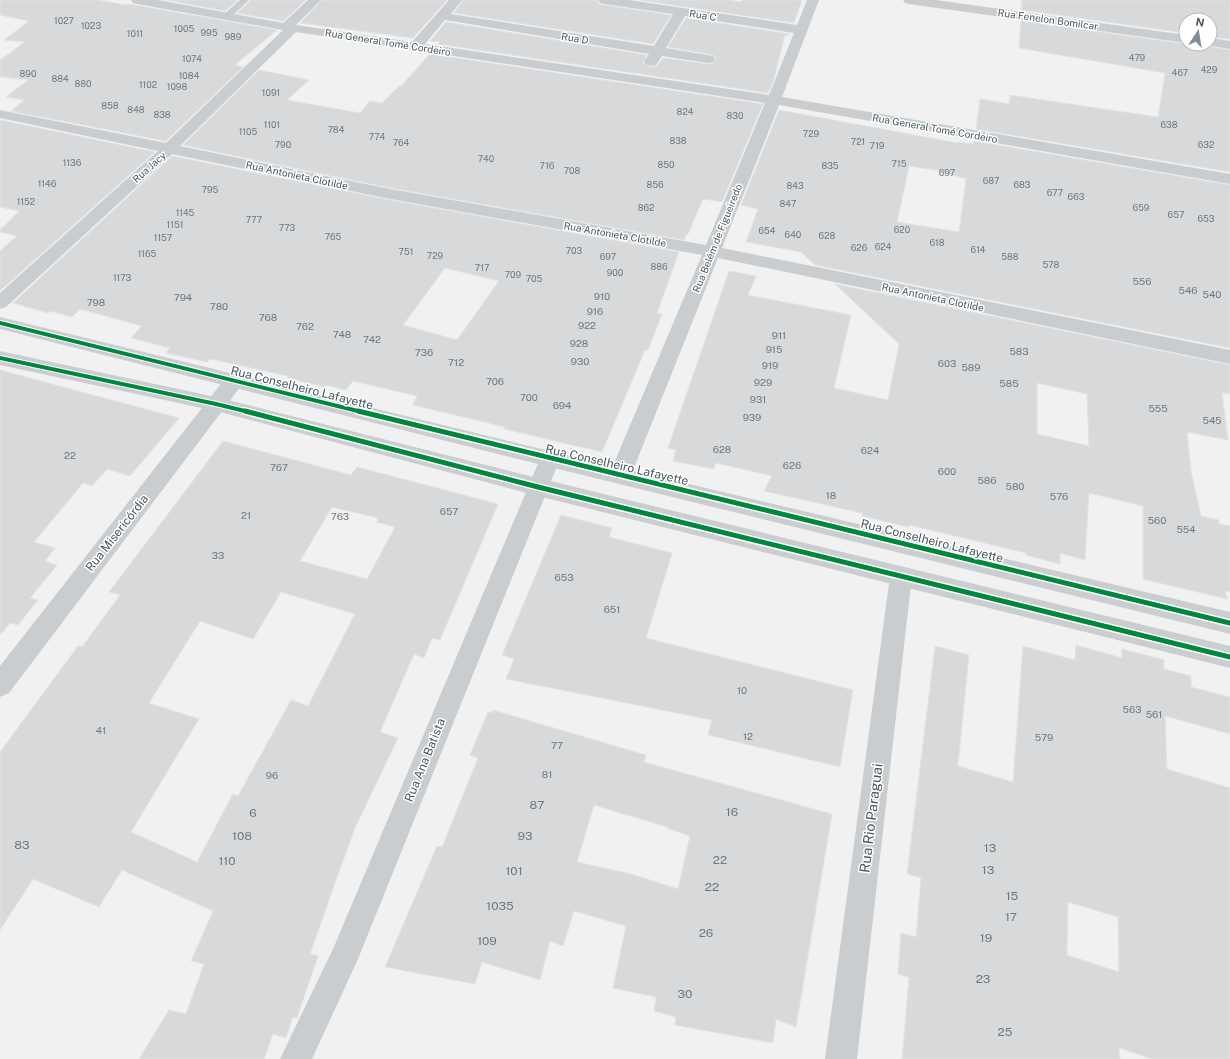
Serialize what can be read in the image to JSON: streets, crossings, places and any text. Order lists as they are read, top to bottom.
{
  "streets": {
    "street": [
      "Rua C",
      "Rua Fenelon Bomilcar",
      "Rua D",
      "Rua General Tomé Cordeiro",
      "Rua Jacy",
      "Rua Antonieta Clotilde",
      "Rua Belém de Figueiredo",
      "Rua Conselheiro Lafayette",
      "Rua Misericórdia",
      "Rua Ana Batista",
      "Rua Rio Paraguai"
    ]
  },
  "crossings": [
    ["Rua C", "Rua Belém de Figueiredo"],
    ["Rua General Tomé Cordeiro", "Rua Jacy"],
    ["Rua General Tomé Cordeiro", "Rua Belém de Figueiredo"],
    ["Rua Jacy", "Rua Antonieta Clotilde"],
    ["Rua Antonieta Clotilde", "Rua Belém de Figueiredo"],
    ["Rua Belém de Figueiredo", "Rua Conselheiro Lafayette"],
    ["Rua Conselheiro Lafayette", "Rua Misericórdia"],
    ["Rua Conselheiro Lafayette", "Rua Ana Batista"]
  ],
  "house_numbers": [
    "1027",
    "1023",
    "1005",
    "995",
    "1011",
    "989",
    "479",
    "1074",
    "429",
    "467",
    "890",
    "1084",
    "884",
    "880",
    "1102",
    "1098",
    "1091",
    "858",
    "848",
    "824",
    "838",
    "830",
    "1101",
    "638",
    "784",
    "1105",
    "729",
    "774",
    "838",
    "721",
    "764",
    "790",
    "632",
    "719",
    "740",
    "1136",
    "715",
    "850",
    "716",
    "835",
    "708",
    "697",
    "687",
    "1146",
    "856",
    "683",
    "843",
    "795",
    "677",
    "663",
    "1152",
    "847",
    "862",
    "659",
    "1145",
    "657",
    "653",
    "777",
    "1151",
    "773",
    "620",
    "654",
    "640",
    "628",
    "765",
    "1157",
    "618",
    "624",
    "626",
    "614",
    "703",
    "751",
    "1165",
    "729",
    "697",
    "588",
    "578",
    "886",
    "717",
    "900",
    "709",
    "1173",
    "705",
    "556",
    "546",
    "540",
    "910",
    "794",
    "798",
    "780",
    "916",
    "768",
    "922",
    "762",
    "748",
    "911",
    "742",
    "928",
    "915",
    "583",
    "736",
    "930",
    "712",
    "603",
    "919",
    "589",
    "706",
    "929",
    "585",
    "700",
    "931",
    "694",
    "555",
    "939",
    "545",
    "628",
    "624",
    "22",
    "626",
    "767",
    "600",
    "586",
    "580",
    "18",
    "576",
    "657",
    "21",
    "763",
    "560",
    "554",
    "33",
    "653",
    "651",
    "10",
    "563",
    "561",
    "41",
    "12",
    "579",
    "77",
    "81",
    "96",
    "87",
    "16",
    "6",
    "108",
    "93",
    "83",
    "13",
    "22",
    "110",
    "13",
    "101",
    "22",
    "15",
    "1035",
    "17",
    "26",
    "19",
    "109",
    "23",
    "30",
    "25"
  ],
  "north": "top"
}
